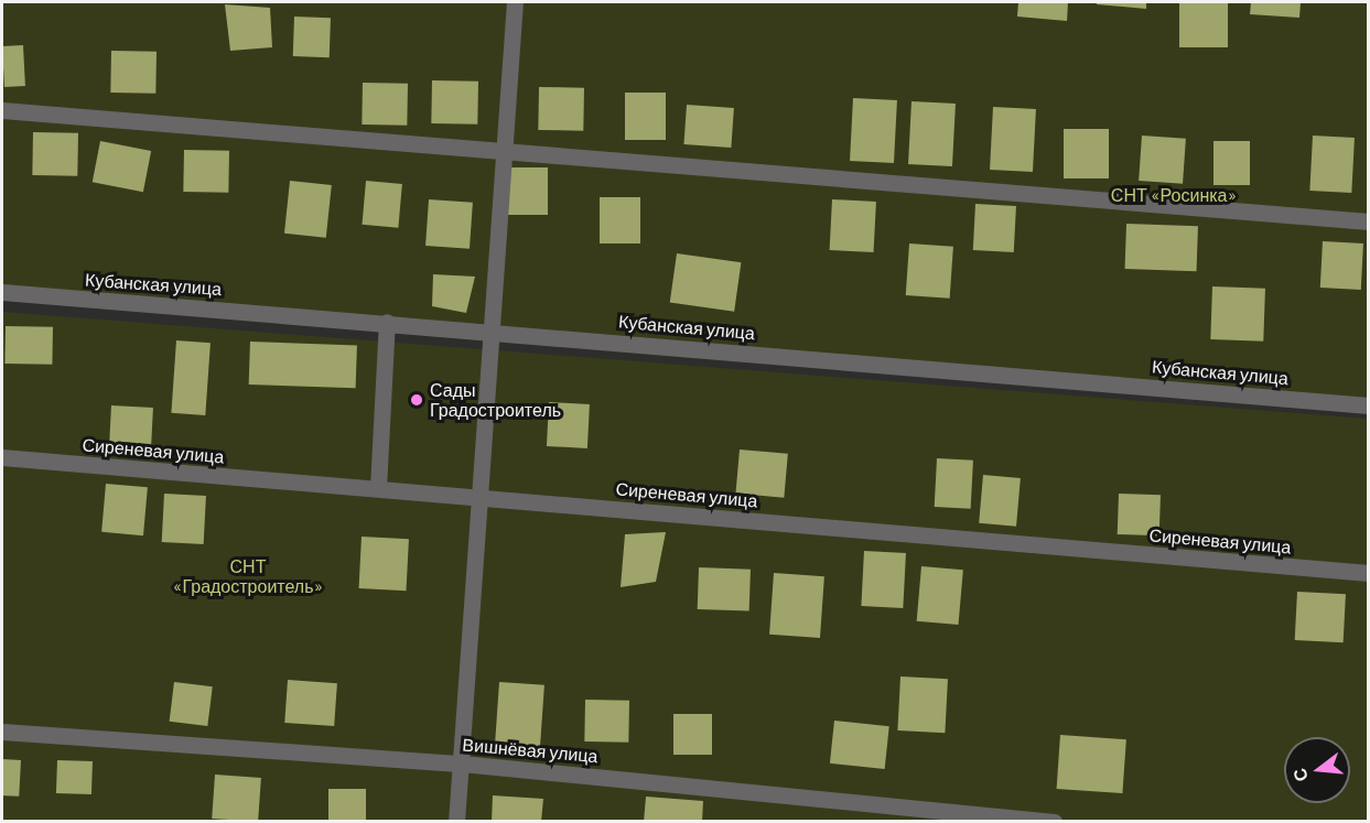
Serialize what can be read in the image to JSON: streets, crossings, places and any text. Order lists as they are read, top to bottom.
{
  "streets": {
    "street": ["Кубанская улица", "Сиреневая улица", "Вишнёвая улица"]
  },
  "parks": ["СНТ «Росинка»", "СНТ «Градостроитель»"],
  "places": ["Сады Градостроитель"],
  "north": "left"
}
